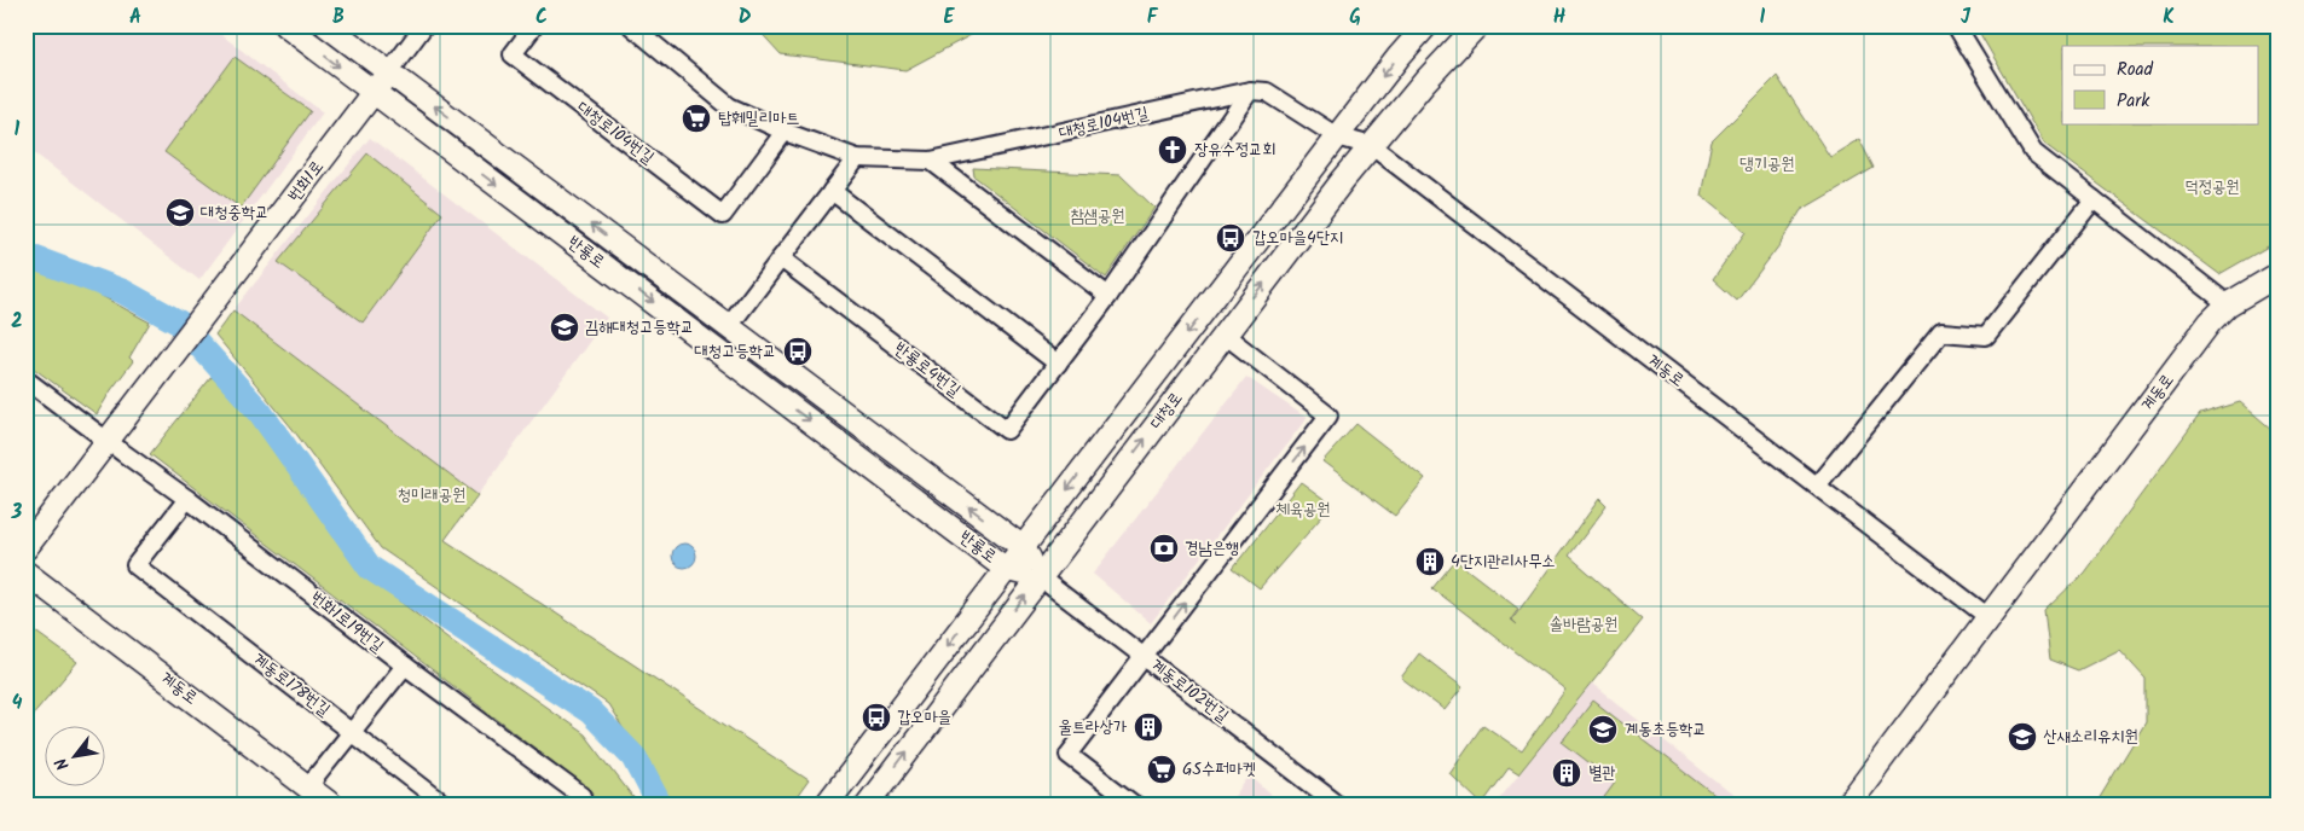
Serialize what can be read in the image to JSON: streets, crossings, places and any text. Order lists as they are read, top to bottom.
{
  "streets": {
    "street": [
      "대청로104번길",
      "번화1로",
      "반룡로",
      "반룡로4번길",
      "계동로",
      "대청로",
      "번화1로19번길",
      "계동로178번길",
      "계동로102번길"
    ]
  },
  "crossings": [
    ["대청로104번길", "반룡로4번길"],
    ["대청로104번길", "계동로"],
    ["대청로104번길", "대청로"],
    ["번화1로", "반룡로"],
    ["번화1로", "번화1로19번길"],
    ["반룡로", "대청로"],
    ["반룡로", "계동로102번길"],
    ["계동로", "대청로"],
    ["대청로", "계동로102번길"],
    ["번화1로19번길", "계동로178번길"]
  ],
  "parks": [
    "댕기공원",
    "덕정공원",
    "참샘공원",
    "청미래공원",
    "체육공원",
    "솔바람공원"
  ],
  "places": {
    "supermarket": ["탑훼밀리마트", "GS수퍼마켓"],
    "church": ["장유수정교회"],
    "school or university": [
      "대청중학교",
      "김해대청고등학교",
      "계동초등학교",
      "산새소리유치원"
    ],
    "bus stop": ["갑오마을4단지", "대청고등학교", "갑오마을"],
    "bank": ["경남은행"],
    "building": ["4단지관리사무소", "울트라상가", "별관"]
  },
  "legend": ["Road", "Park"],
  "north": "bottom left",
  "grid": {
    "columns": [
      "A",
      "B",
      "C",
      "D",
      "E",
      "F",
      "G",
      "H",
      "I",
      "J",
      "K"
    ],
    "rows": [
      "1",
      "2",
      "3",
      "4"
    ]
  }
}
